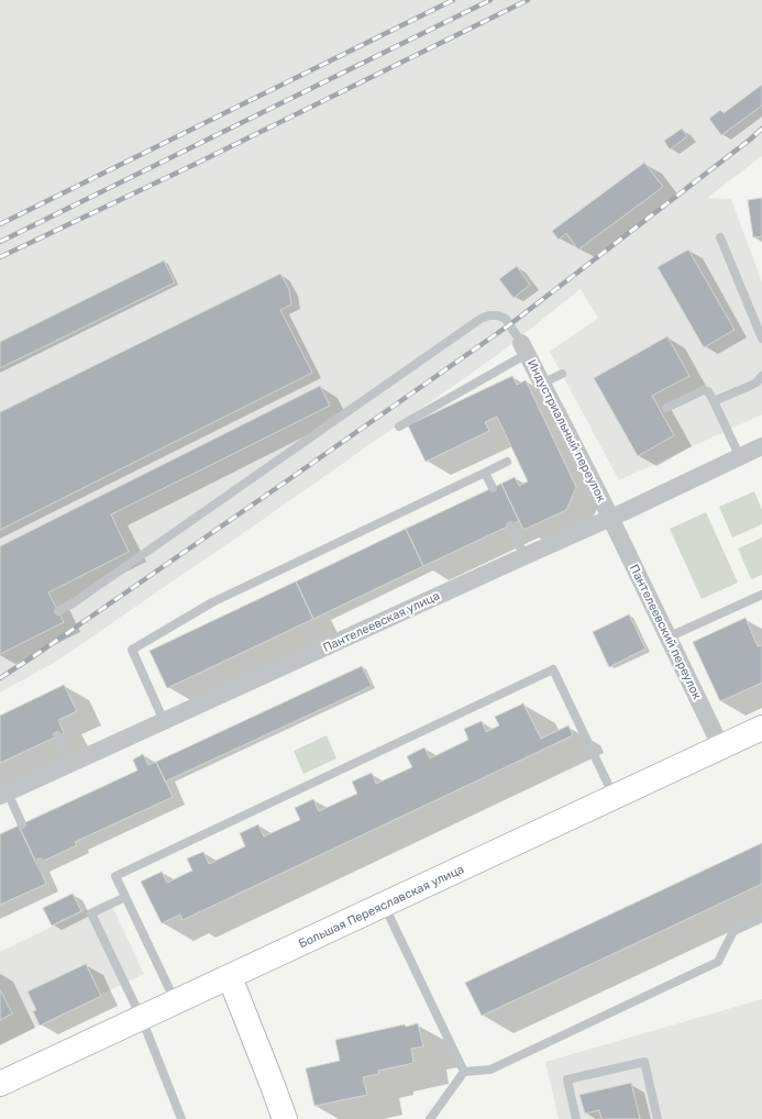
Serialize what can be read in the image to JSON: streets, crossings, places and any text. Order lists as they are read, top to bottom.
{
  "streets": {
    "main road": ["Большая Переяславская улица"],
    "street": ["Индустриальный переулок", "Пантелеевская улица", "Пантелеевский переулок"]
  },
  "crossings": [
    ["Индустриальный переулок", "Пантелеевская улица"],
    ["Индустриальный переулок", "Пантелеевский переулок"],
    ["Пантелеевская улица", "Пантелеевский переулок"],
    ["Пантелеевский переулок", "Большая Переяславская улица"]
  ]
}
